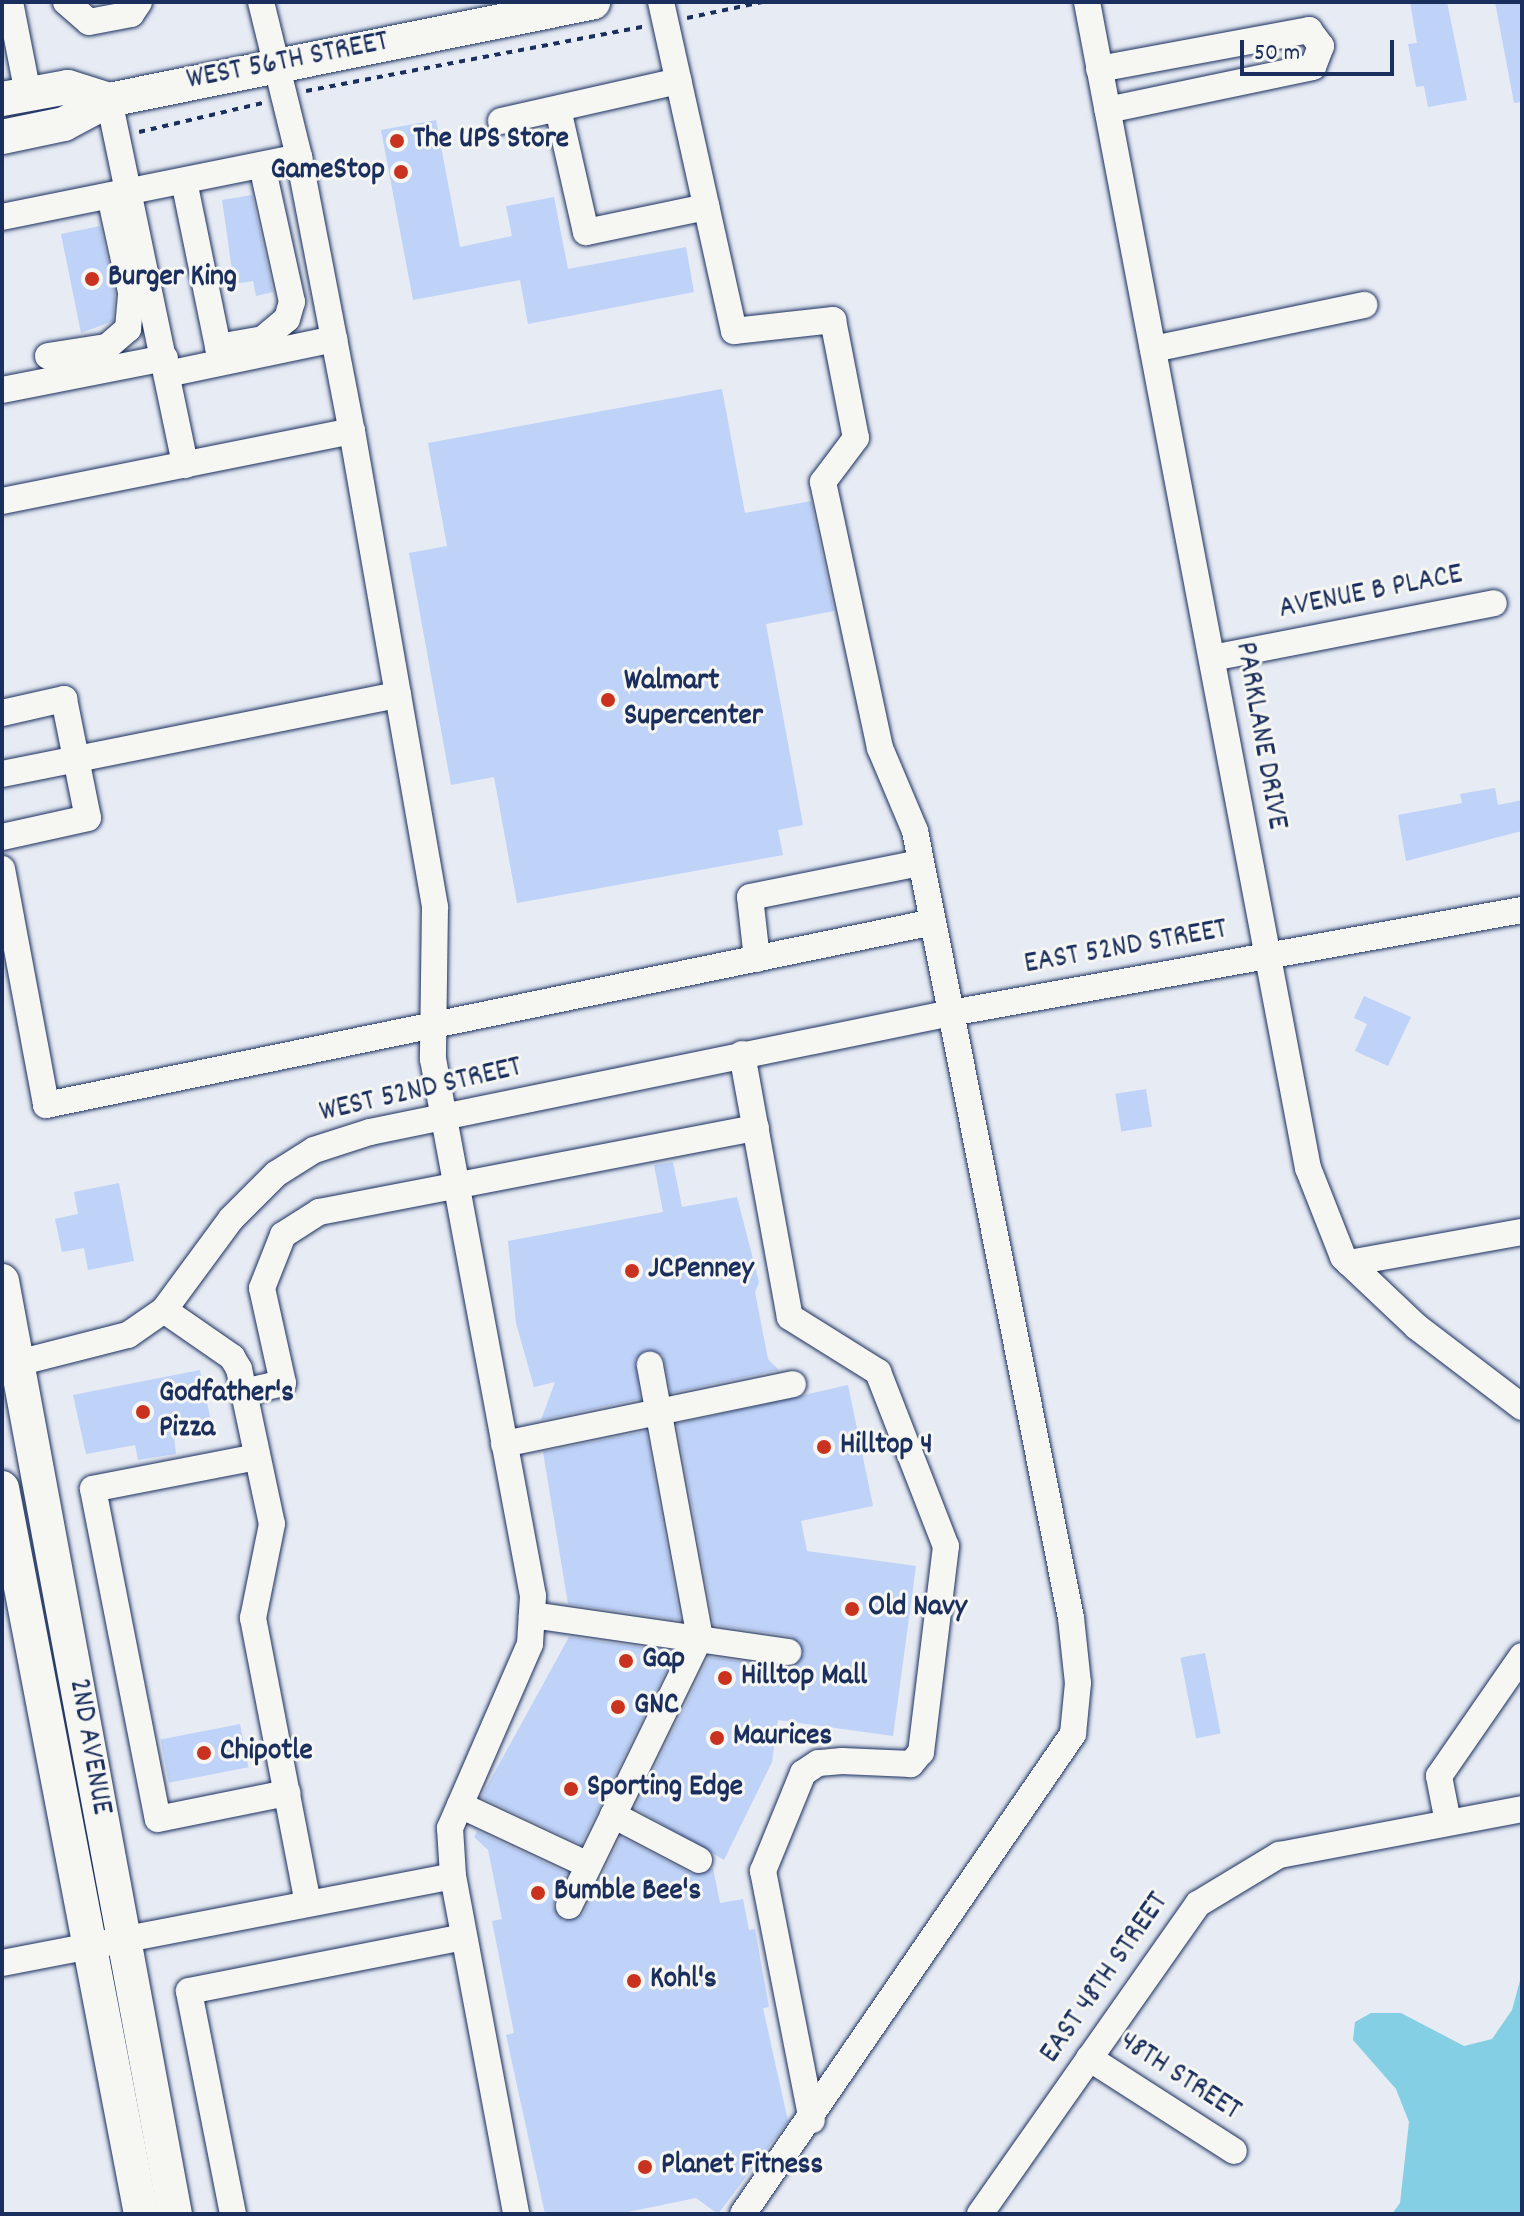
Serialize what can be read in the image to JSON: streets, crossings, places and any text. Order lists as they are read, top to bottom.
{
  "streets": {
    "main road": ["WEST 56TH STREET", "2ND AVENUE"],
    "street": [
      "AVENUE B PLACE",
      "PARKLANE DRIVE",
      "EAST 52ND STREET",
      "WEST 52ND STREET",
      "EAST 48TH STREET",
      "48TH STREET"
    ]
  },
  "crossings": [
    ["AVENUE B PLACE", "PARKLANE DRIVE"],
    ["PARKLANE DRIVE", "EAST 52ND STREET"],
    ["EAST 52ND STREET", "WEST 52ND STREET"],
    ["WEST 52ND STREET", "2ND AVENUE"],
    ["EAST 48TH STREET", "48TH STREET"]
  ],
  "places": [
    "The UPS Store",
    "GameStop",
    "Burger King",
    "Walmart Supercenter",
    "JCPenney",
    "Godfather's Pizza",
    "Hilltop 4",
    "Old Navy",
    "Gap",
    "Hilltop Mall",
    "GNC",
    "Maurices",
    "Chipotle",
    "Sporting Edge",
    "Bumble Bee's",
    "Kohl's",
    "Planet Fitness"
  ],
  "scale_bar": "50 m"
}
